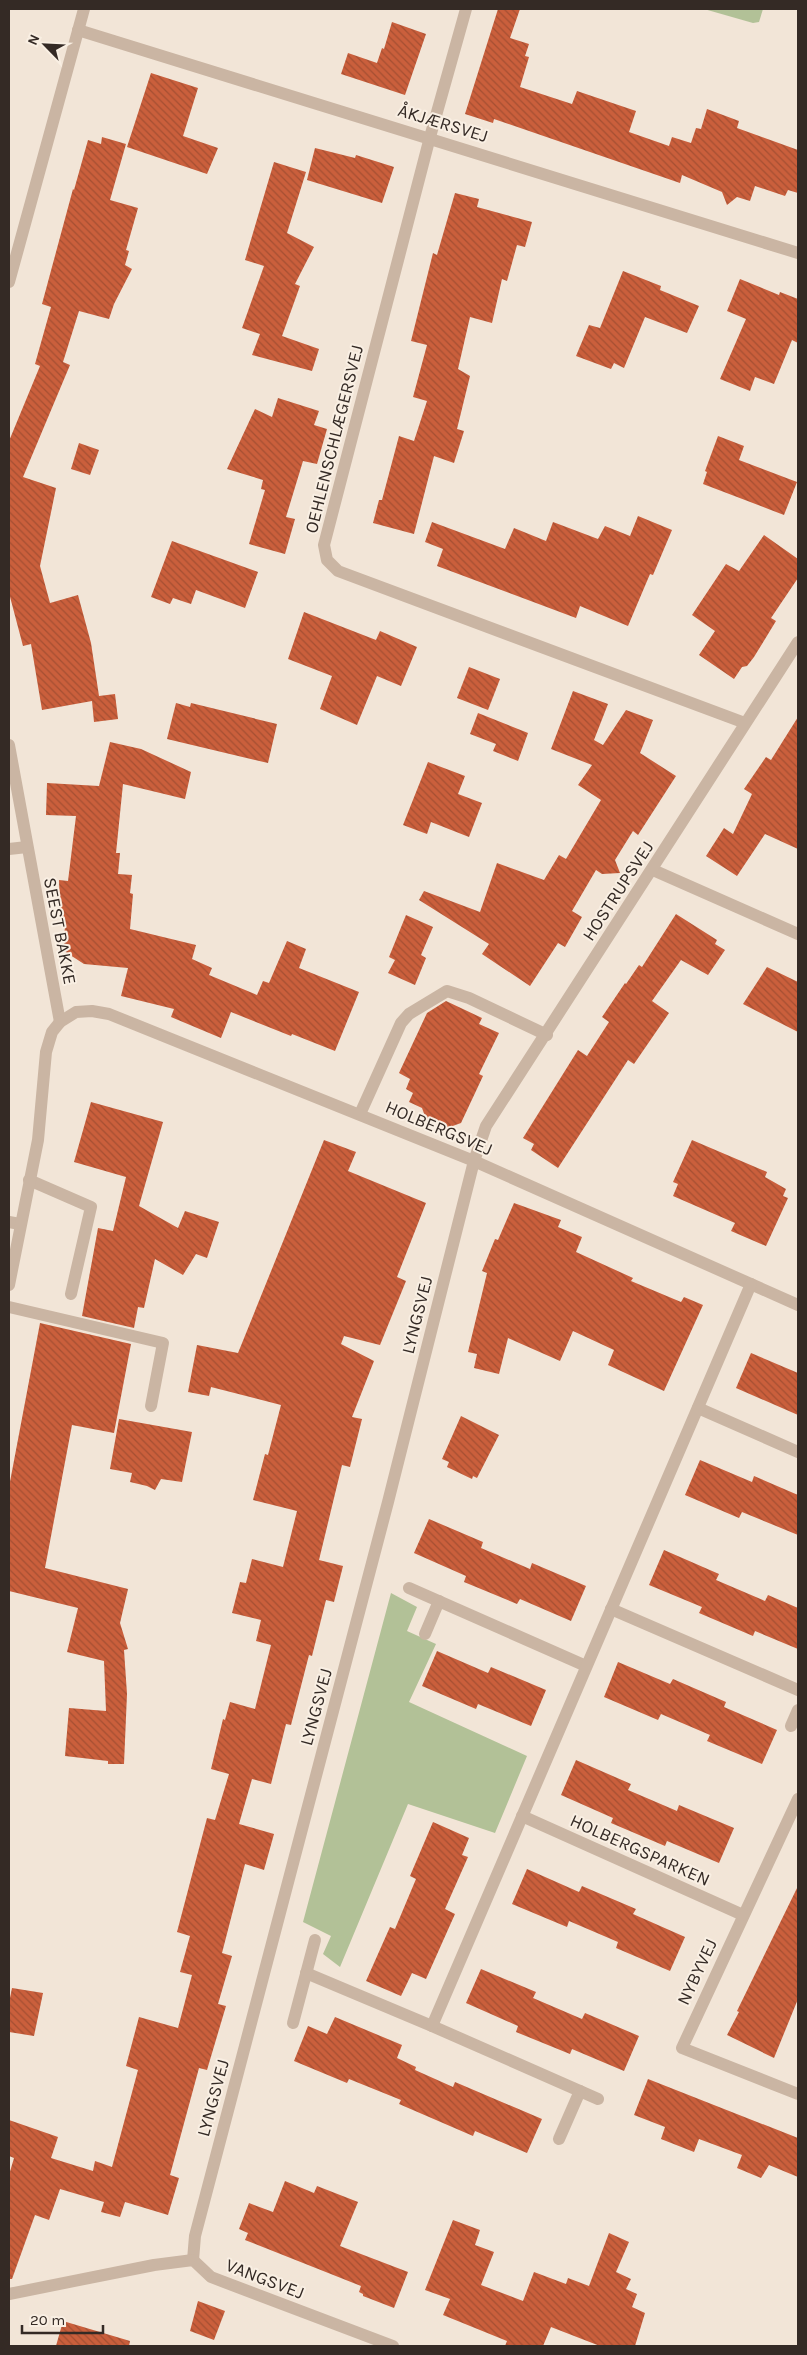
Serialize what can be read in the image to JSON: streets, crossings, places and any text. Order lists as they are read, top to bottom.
{
  "streets": {
    "street": [
      "ÅKJÆRSVEJ",
      "OEHLENSCHLÆGERSVEJ",
      "HOSTRUPSVEJ",
      "SEEST BAKKE",
      "HOLBERGSVEJ",
      "LYNGSVEJ",
      "HOLBERGSPARKEN",
      "NYBYVEJ",
      "VANGSVEJ"
    ]
  },
  "crossings": [
    ["ÅKJÆRSVEJ", "OEHLENSCHLÆGERSVEJ"],
    ["OEHLENSCHLÆGERSVEJ", "HOSTRUPSVEJ"],
    ["HOSTRUPSVEJ", "HOLBERGSVEJ"],
    ["HOSTRUPSVEJ", "LYNGSVEJ"],
    ["SEEST BAKKE", "HOLBERGSVEJ"],
    ["HOLBERGSVEJ", "LYNGSVEJ"],
    ["LYNGSVEJ", "VANGSVEJ"],
    ["HOLBERGSPARKEN", "NYBYVEJ"]
  ],
  "scale_bar": "20 m",
  "north": "top left"
}
